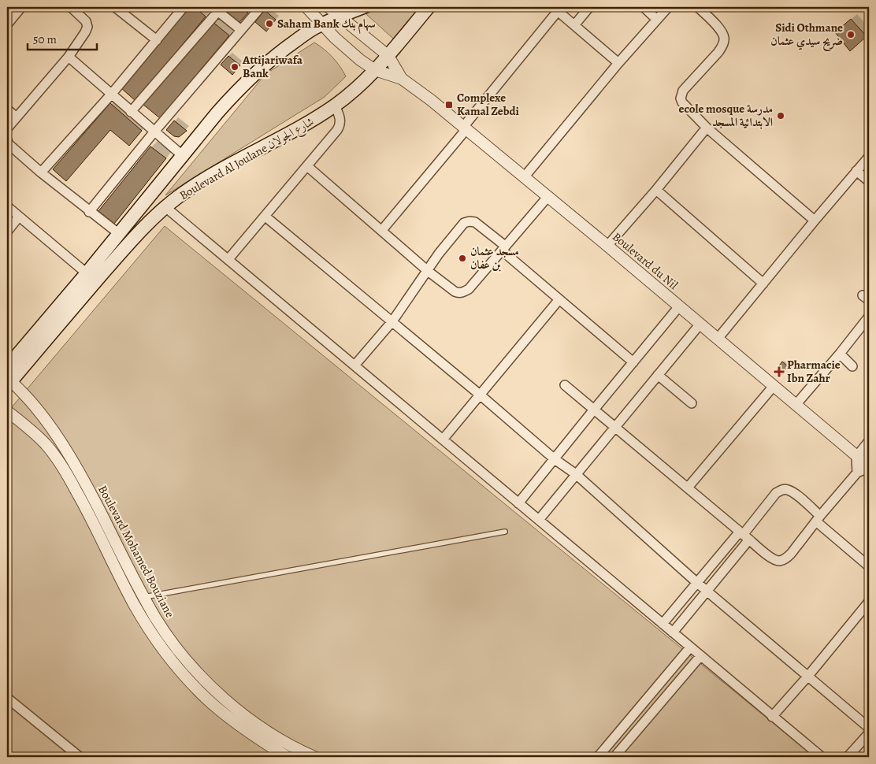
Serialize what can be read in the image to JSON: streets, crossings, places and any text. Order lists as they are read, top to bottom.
{
  "streets": {
    "main road": ["Boulevard Al Joulane شارع الجولان"],
    "street": ["Boulevard du Nil", "Boulevard Mohamed Bouziane"]
  },
  "crossings": [
    ["Boulevard Al Joulane شارع الجولان", "Boulevard du Nil"],
    ["Boulevard Al Joulane شارع الجولان", "Boulevard Mohamed Bouziane"]
  ],
  "places": {
    "other": [
      "Saham Bank سهام بنك",
      "Sidi Othmane ضريح سيدي عثمان",
      "Attijariwafa Bank",
      "ecole mosque مدرسة الابتدائية المسجد",
      "مسجد عثمان بن عفان"
    ],
    "transit": ["Complexe Kamal Zebdi"],
    "health": ["Pharmacie Ibn Zahr"]
  },
  "scale_bar": "50 m"
}
